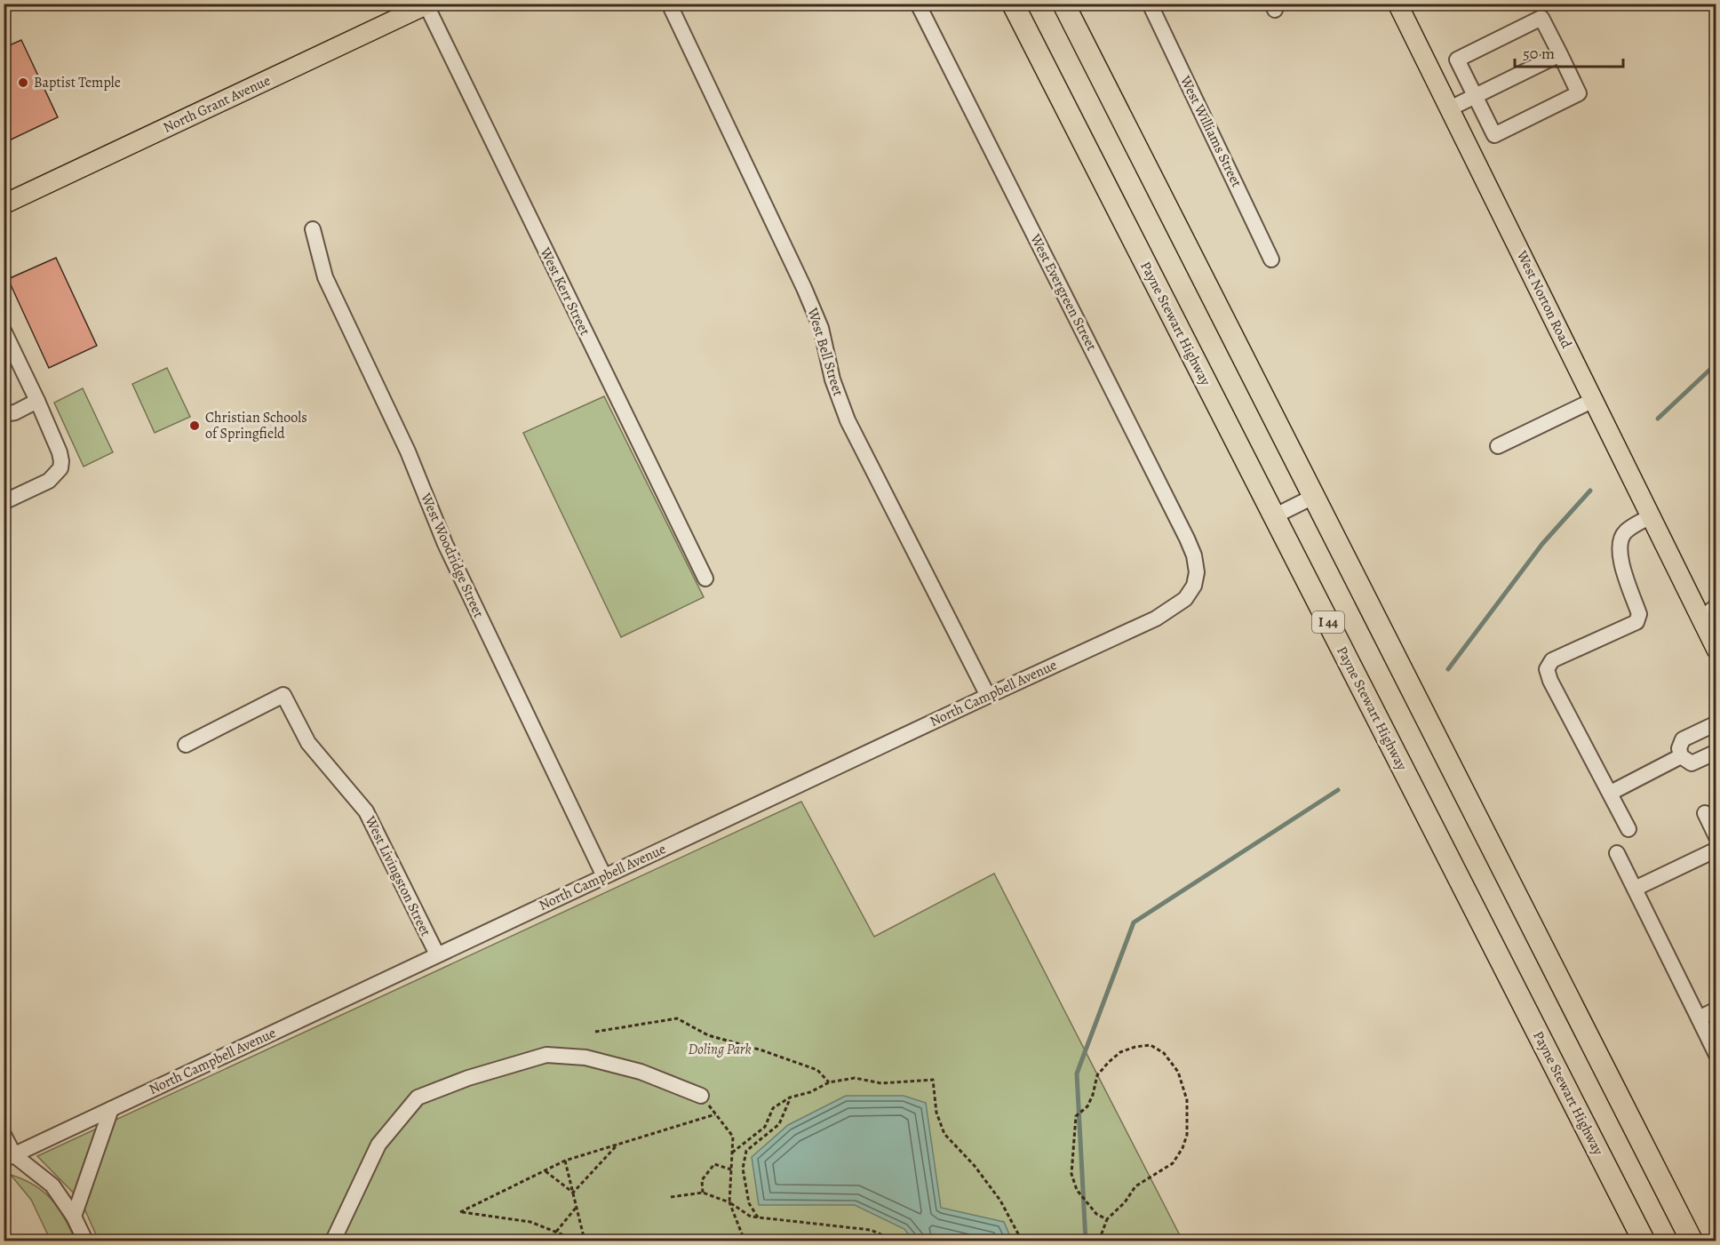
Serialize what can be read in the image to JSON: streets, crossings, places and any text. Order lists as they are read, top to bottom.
{
  "streets": {
    "highway": ["Payne Stewart Highway", "I 44"],
    "main road": ["North Grant Avenue", "West Norton Road"],
    "street": [
      "West Williams Street",
      "West Kerr Street",
      "West Evergreen Street",
      "West Bell Street",
      "West Woodridge Street",
      "North Campbell Avenue",
      "West Livingston Street"
    ]
  },
  "crossings": [
    ["North Grant Avenue", "West Kerr Street"],
    ["West Evergreen Street", "North Campbell Avenue"],
    ["West Bell Street", "North Campbell Avenue"],
    ["West Woodridge Street", "North Campbell Avenue"],
    ["North Campbell Avenue", "West Livingston Street"]
  ],
  "parks": ["Doling Park"],
  "places": ["Baptist Temple", "Christian Schools of Springfield"],
  "scale_bar": "50 m"
}
